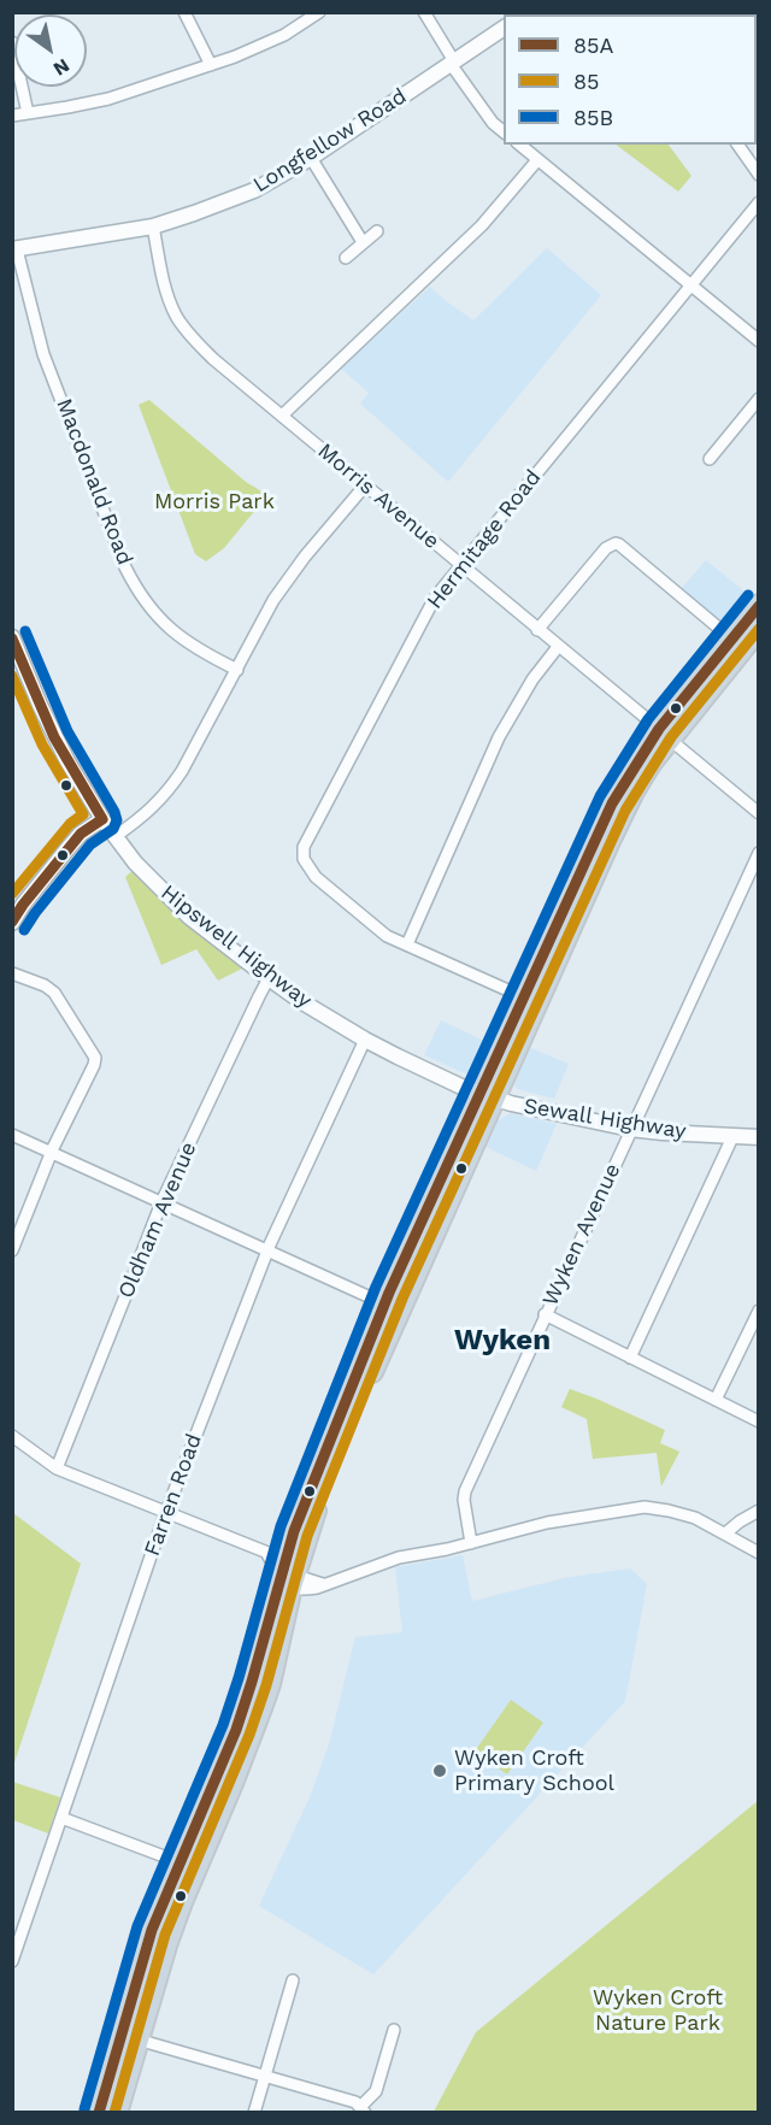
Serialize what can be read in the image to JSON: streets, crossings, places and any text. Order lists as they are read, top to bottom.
{
  "streets": {
    "street": [
      "Longfellow Road",
      "Macdonald Road",
      "Morris Avenue",
      "Hermitage Road",
      "Hipswell Highway",
      "Sewall Highway",
      "Oldham Avenue",
      "Wyken Avenue",
      "Farren Road"
    ]
  },
  "crossings": [
    ["Longfellow Road", "Macdonald Road"],
    ["Longfellow Road", "Morris Avenue"],
    ["Morris Avenue", "Hermitage Road"],
    ["Hipswell Highway", "Sewall Highway"],
    ["Hipswell Highway", "Oldham Avenue"],
    ["Hipswell Highway", "Farren Road"],
    ["Sewall Highway", "Wyken Avenue"]
  ],
  "districts": ["Wyken"],
  "parks": ["Morris Park", "Wyken Croft Nature Park"],
  "places": ["Wyken Croft Primary School"],
  "lines": ["transit line 85B", "transit line 85A", "transit line 85"],
  "legend": ["85A", "85", "85B"],
  "north": "bottom right"
}
